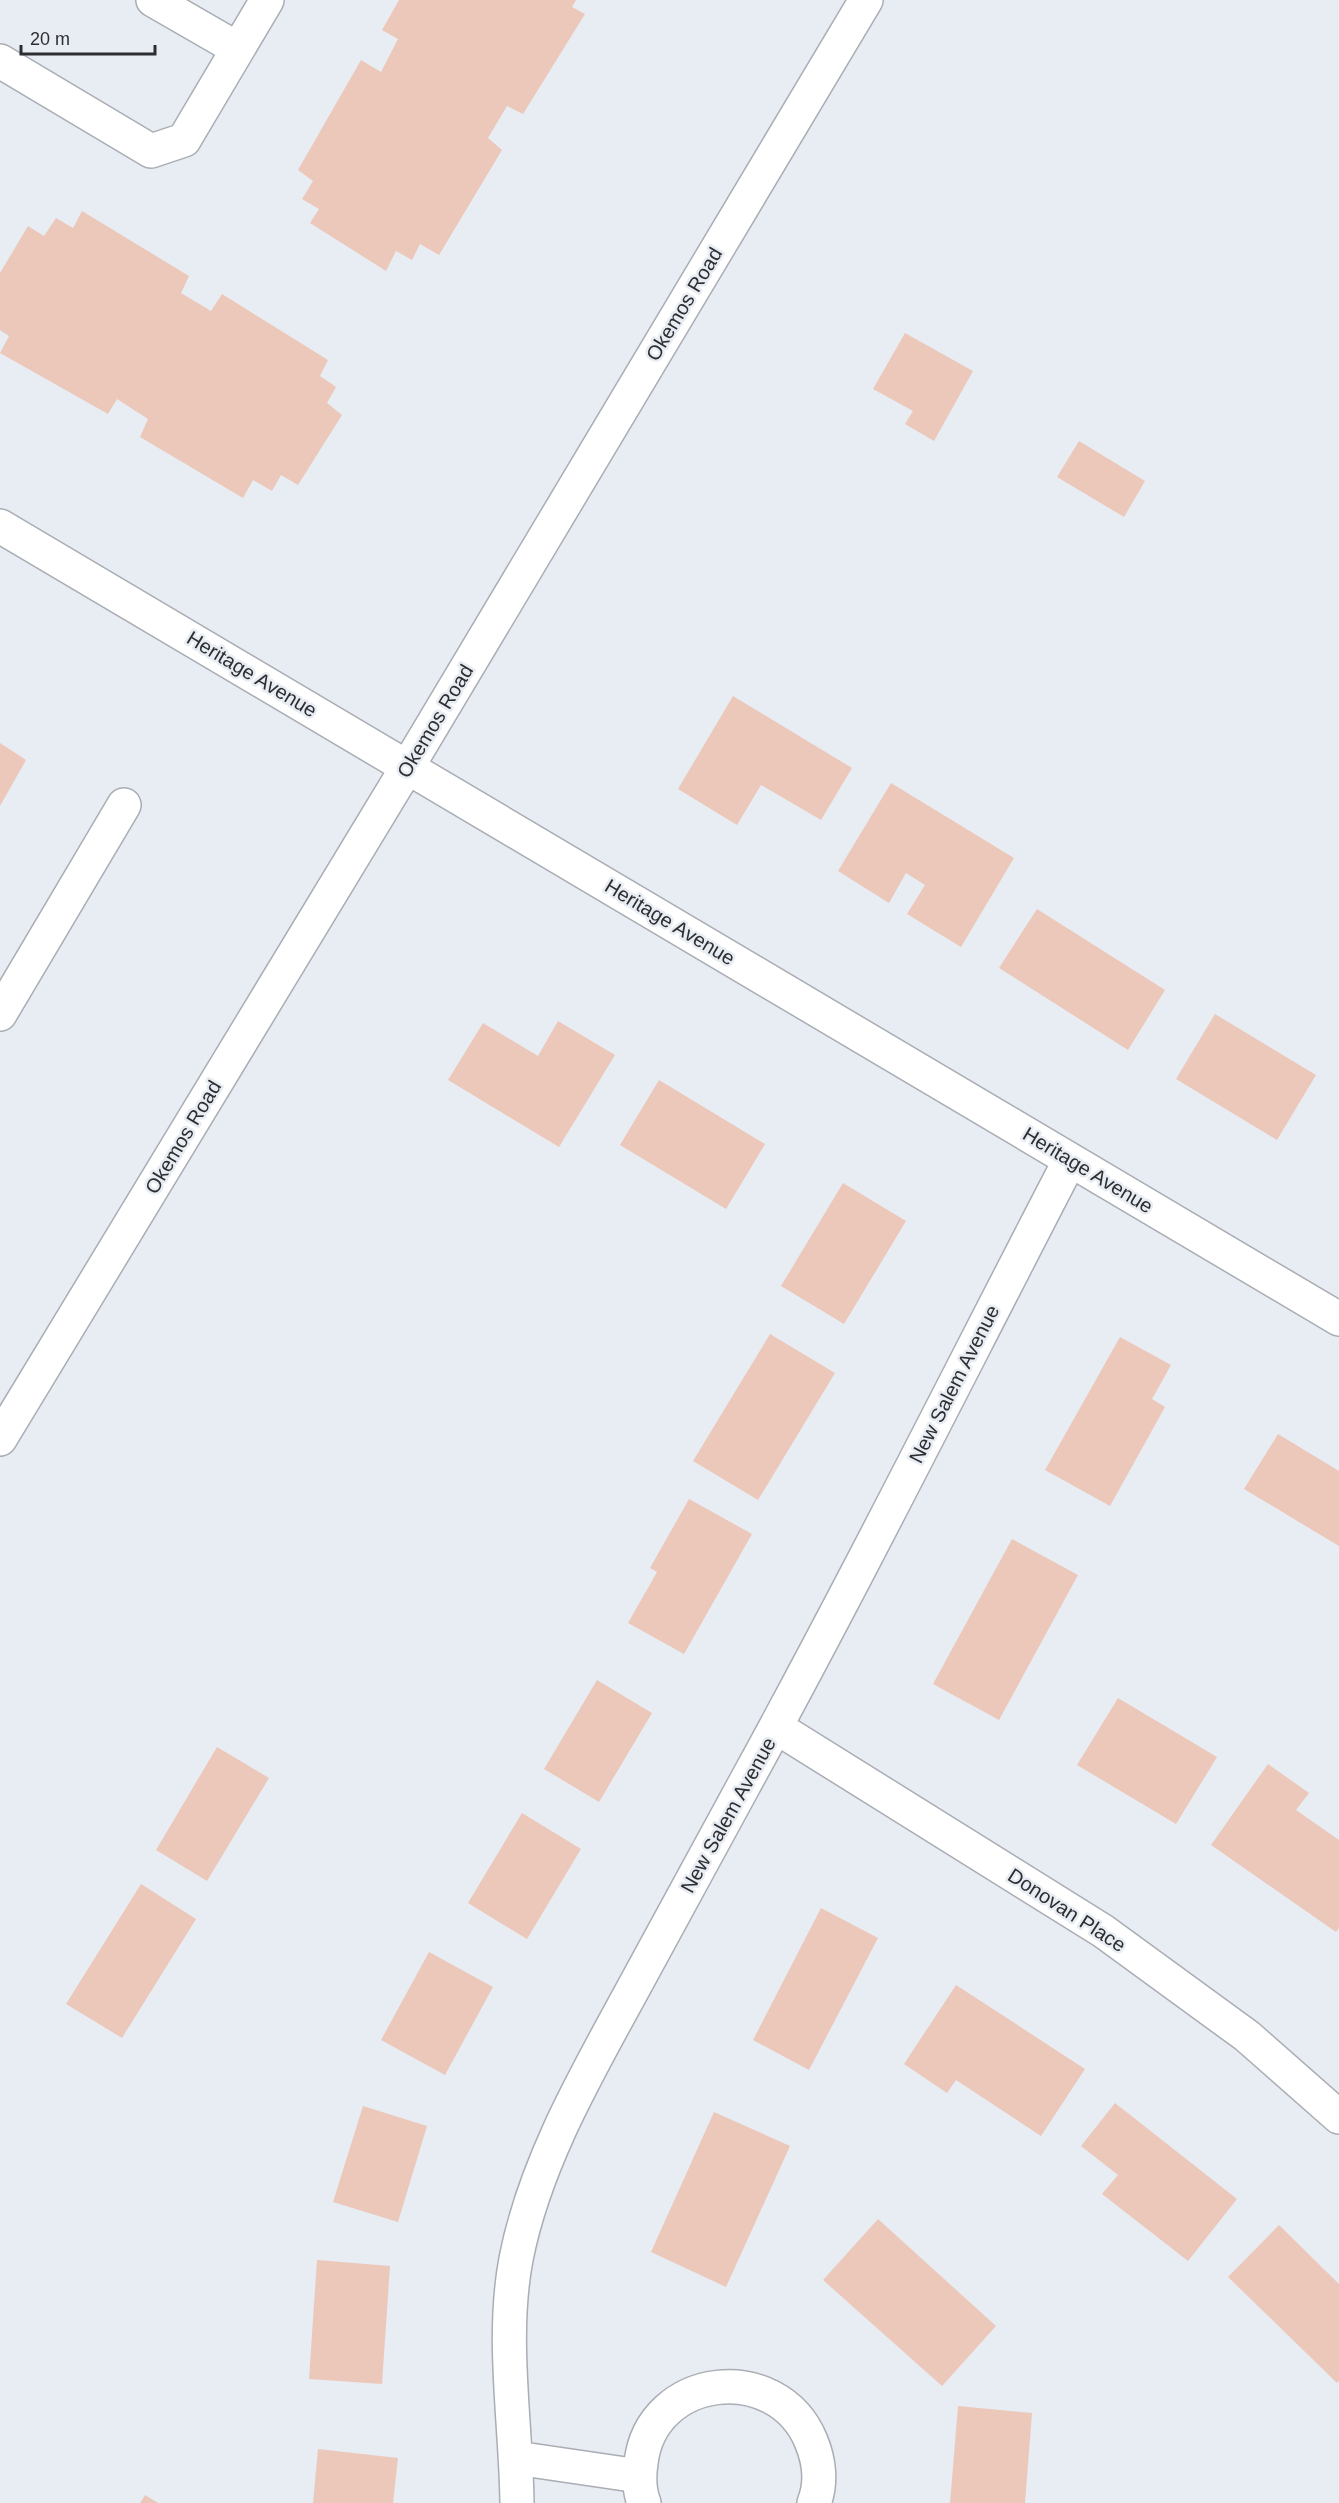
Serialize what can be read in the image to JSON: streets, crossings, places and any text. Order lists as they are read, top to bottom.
{
  "streets": {
    "street": [
      "Okemos Road",
      "Heritage Avenue",
      "New Salem Avenue",
      "Donovan Place"
    ]
  },
  "crossings": [
    ["Okemos Road", "Heritage Avenue"],
    ["Heritage Avenue", "New Salem Avenue"],
    ["New Salem Avenue", "Donovan Place"]
  ],
  "scale_bar": "20 m"
}
